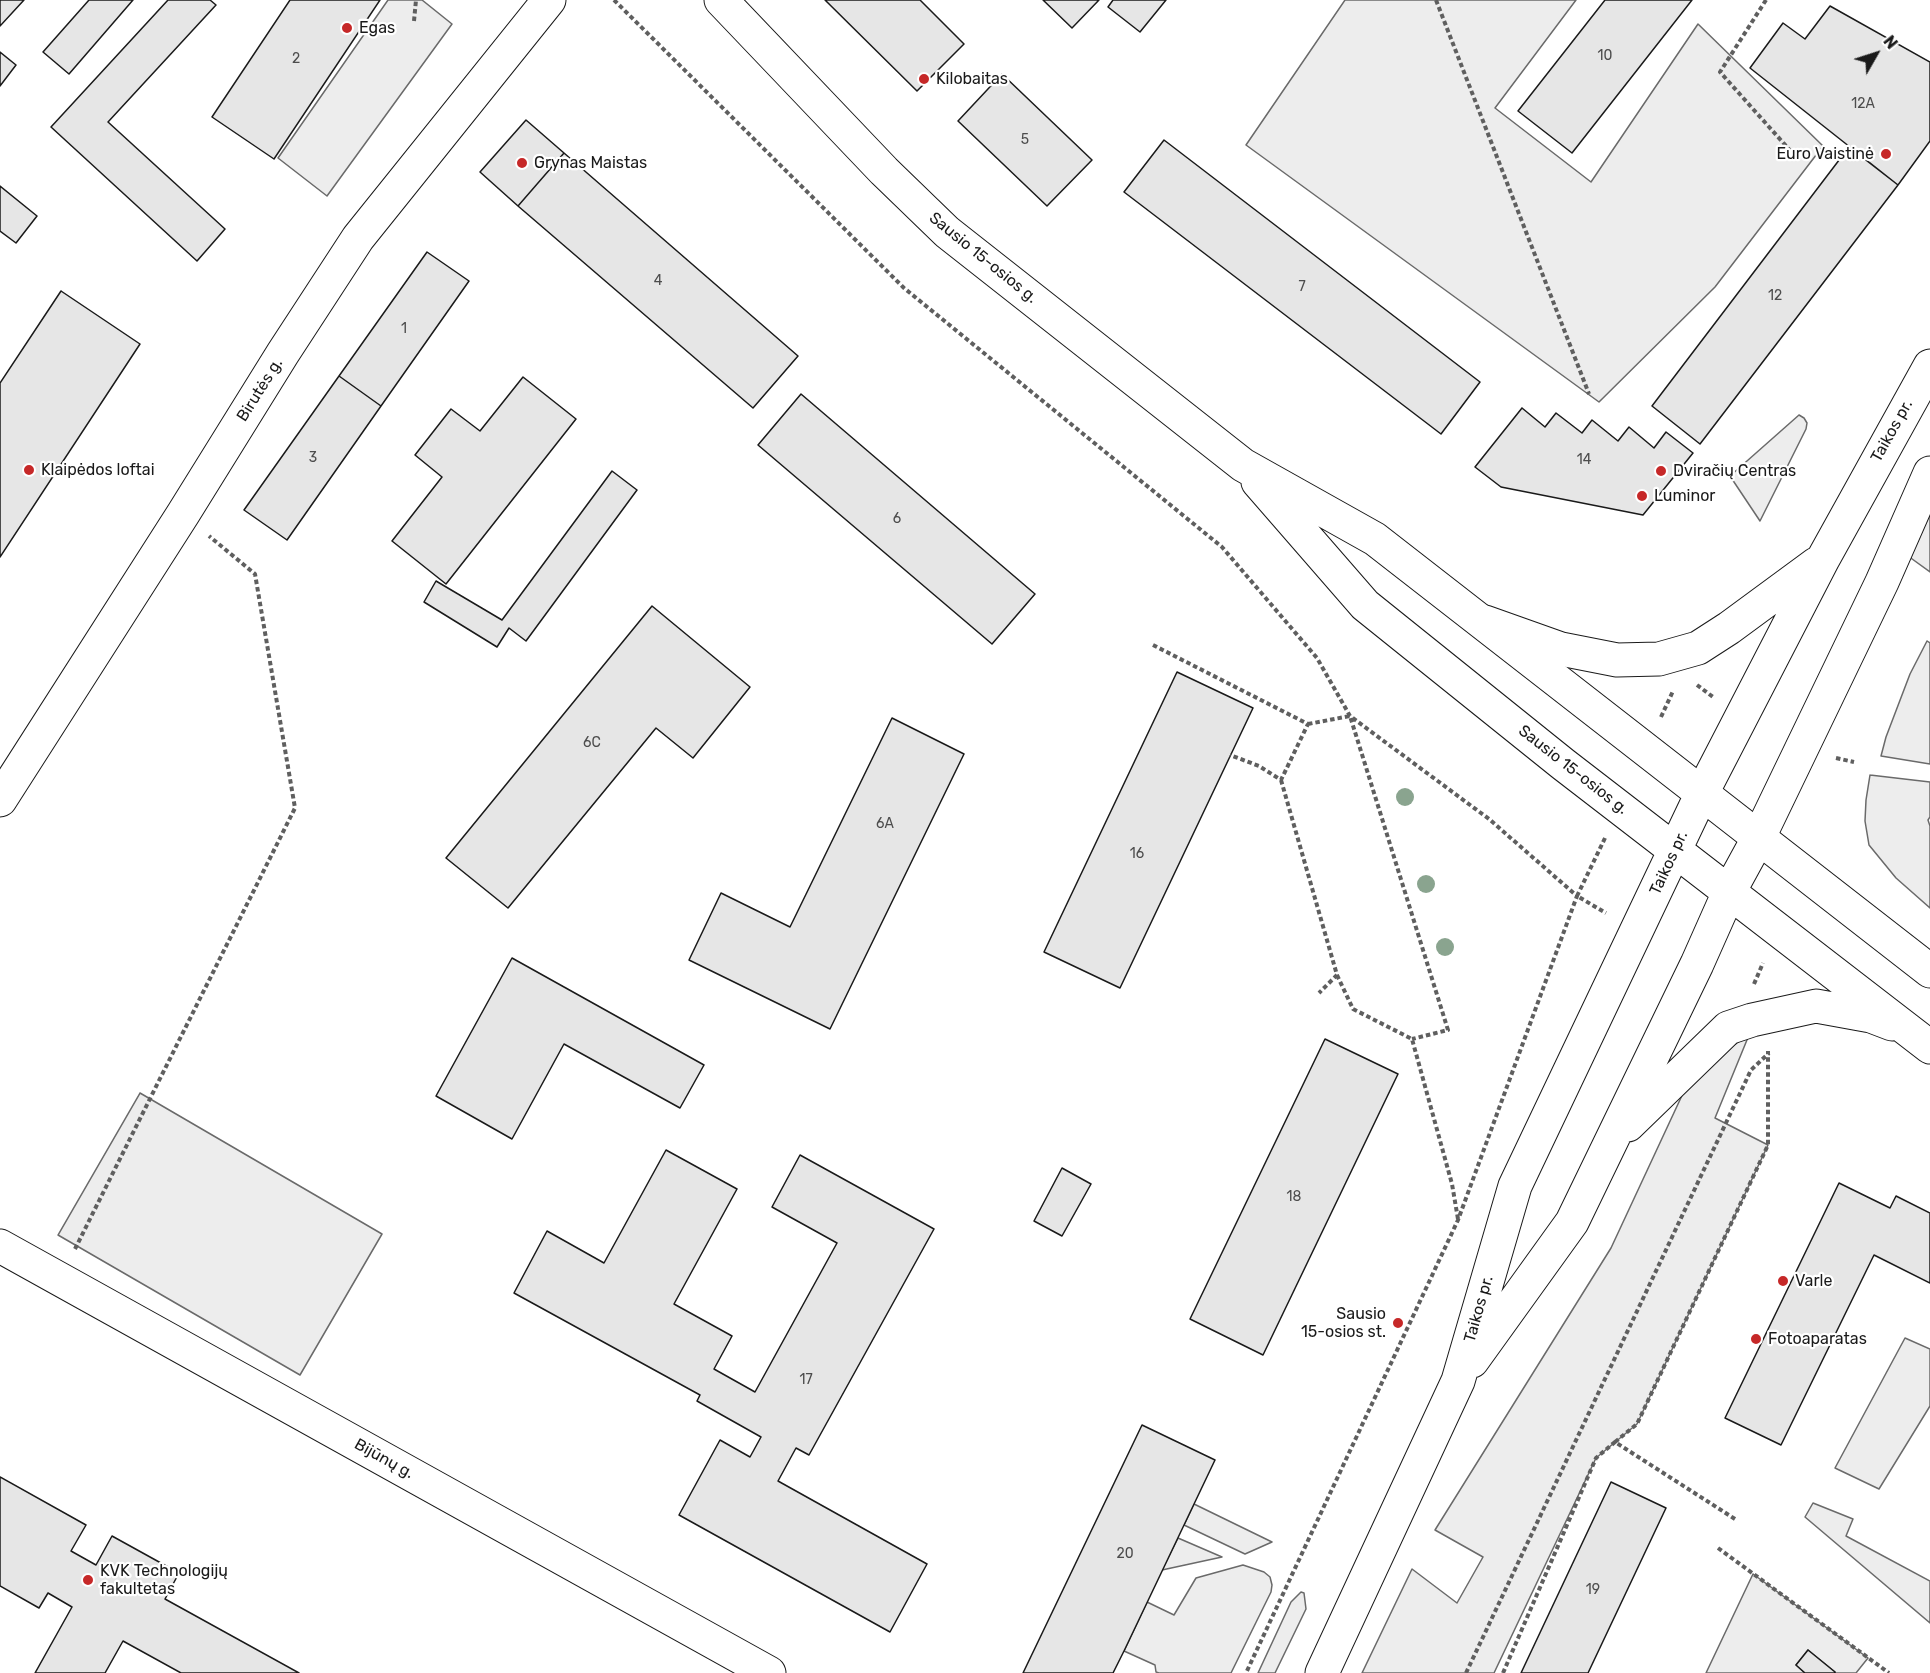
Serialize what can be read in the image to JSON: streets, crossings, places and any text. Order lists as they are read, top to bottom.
{
  "streets": {
    "main road": [
      "Sausio 15-osios g.",
      "Birutės g.",
      "Taikos pr.",
      "Bijūnų g."
    ]
  },
  "crossings": [
    ["Sausio 15-osios g.", "Taikos pr."]
  ],
  "places": [
    "Egas",
    "Kilobaitas",
    "Euro Vaistinė",
    "Grynas Maistas",
    "Klaipėdos loftai",
    "Dviračių Centras",
    "Luminor",
    "Varle",
    "Sausio 15-osios st.",
    "Fotoaparatas",
    "KVK Technologijų fakultetas"
  ],
  "house_numbers": [
    "10",
    "2",
    "12A",
    "5",
    "4",
    "7",
    "12",
    "1",
    "3",
    "14",
    "6",
    "6C",
    "6A",
    "16",
    "18",
    "17",
    "20",
    "19"
  ],
  "north": "top right"
}
